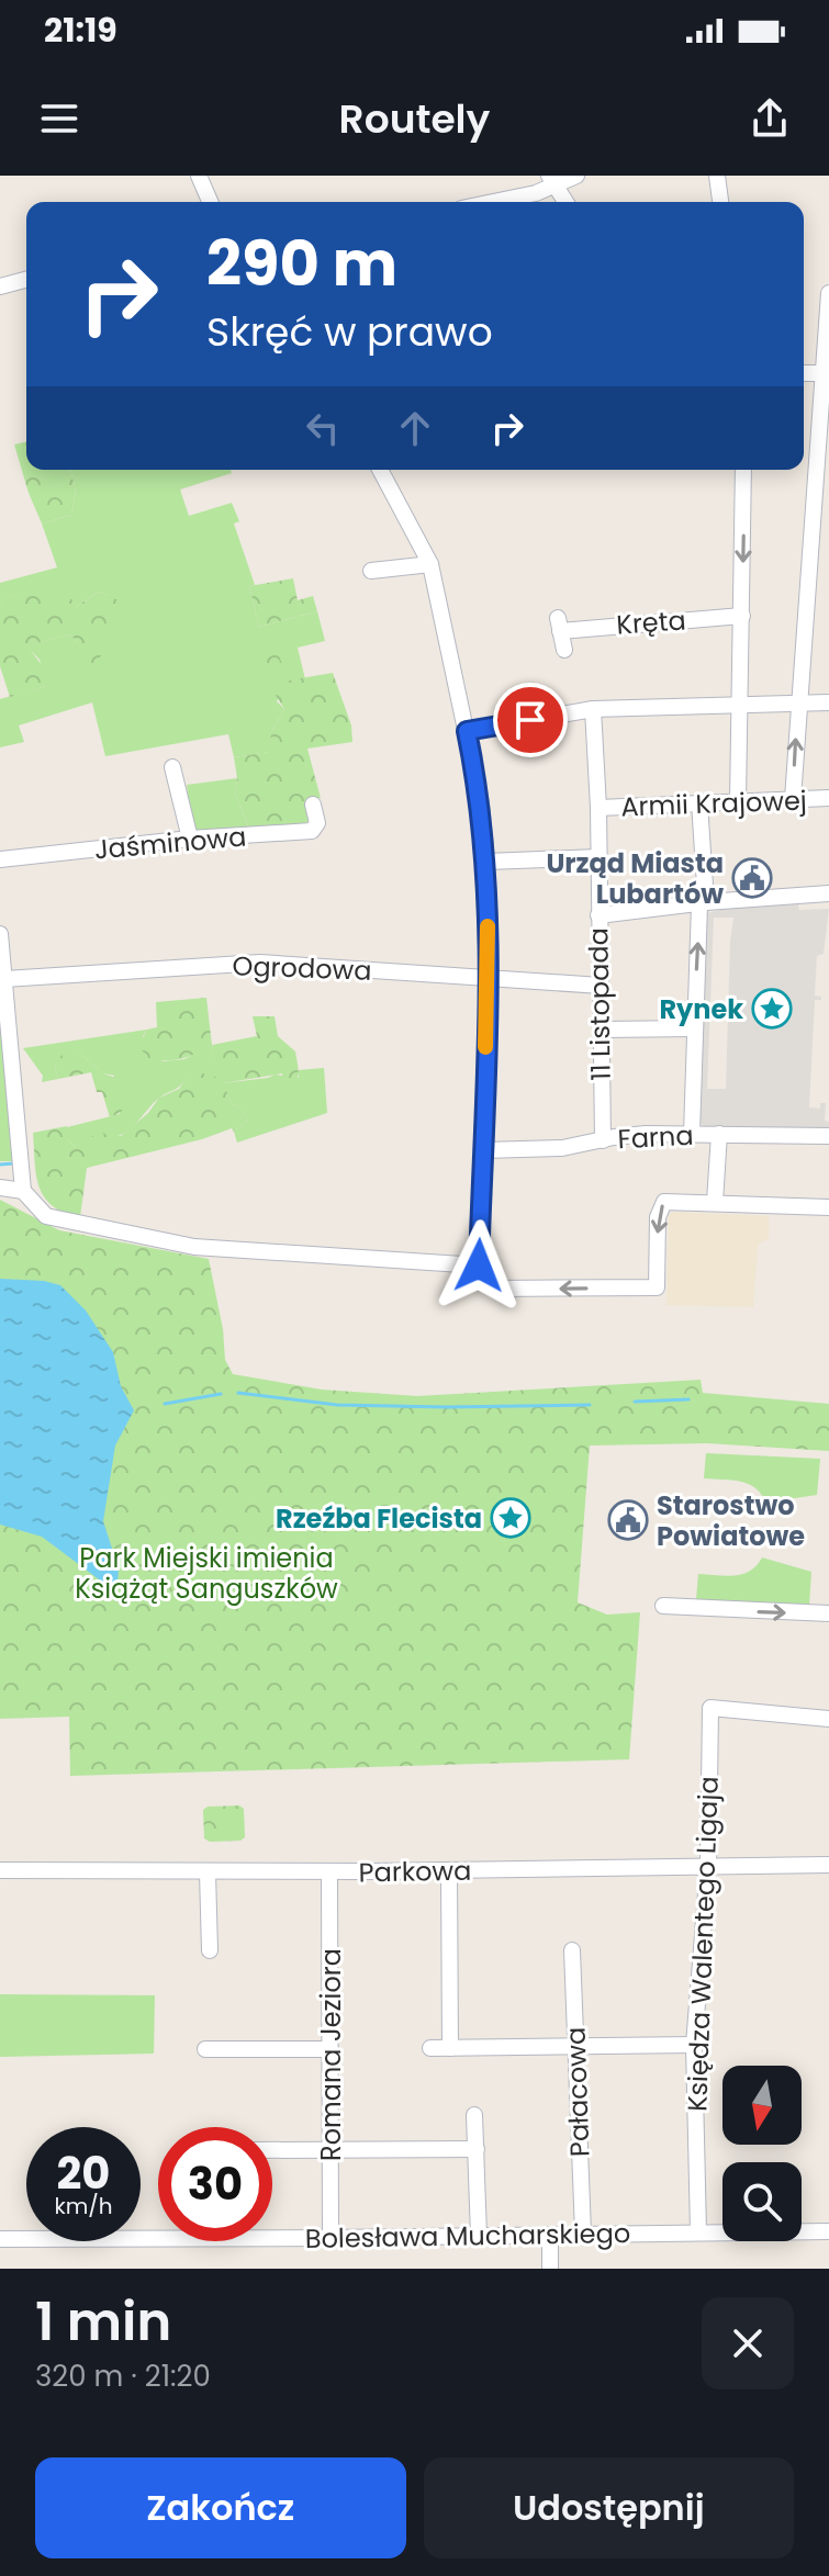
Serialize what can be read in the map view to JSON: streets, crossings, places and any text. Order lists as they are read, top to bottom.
{
  "streets": {
    "street": [
      "Kręta",
      "Armii Krajowej",
      "Jaśminowa",
      "Ogrodowa",
      "11 Listopada",
      "Farna",
      "Parkowa",
      "Księdza Walentego Ligaja",
      "Romana Jeziora",
      "Pałacowa",
      "Bolesława Mucharskiego"
    ]
  },
  "crossings": [
    ["Armii Krajowej", "11 Listopada"],
    ["Ogrodowa", "11 Listopada"],
    ["11 Listopada", "Farna"],
    ["Parkowa", "Księdza Walentego Ligaja"],
    ["Parkowa", "Romana Jeziora"],
    ["Księdza Walentego Ligaja", "Bolesława Mucharskiego"],
    ["Romana Jeziora", "Bolesława Mucharskiego"],
    ["Pałacowa", "Bolesława Mucharskiego"]
  ],
  "parks": ["Park Miejski imienia Książąt Sanguszków"],
  "places": {
    "public building": ["Urząd Miasta Lubartów", "Starostwo Powiatowe"],
    "place": ["Rynek", "Rzeźba Flecista"]
  },
  "north": "bottom",
  "page": {
    "status": "21:19",
    "header": "Routely",
    "turn": ["290 m", "Skręć w prawo"],
    "speed": "20 km/h",
    "limit": "30",
    "heading": ["1 min", "320 m · 21:20"],
    "buttons": ["Zakończ", "Udostępnij"]
  }
}
